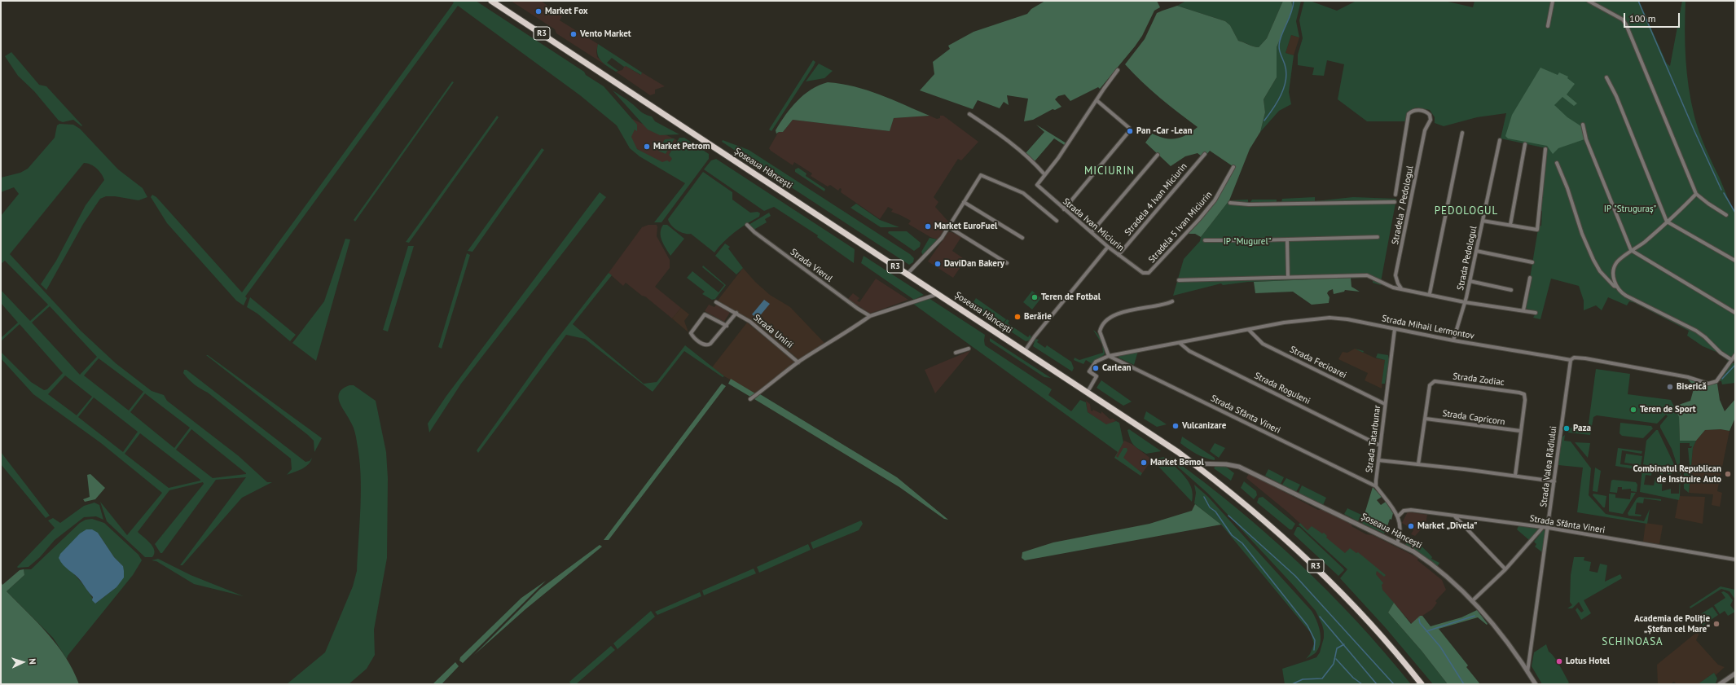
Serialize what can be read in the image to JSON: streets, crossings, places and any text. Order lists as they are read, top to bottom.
{
  "streets": {
    "highway": ["R3", "Șoseaua Hâncești"],
    "street": [
      "Stradela 4 Ivan Miciurin",
      "Stradela 7 Pedologul",
      "Strada Ivan Miciurin",
      "Stradela 5 Ivan Miciurin",
      "Strada Pedologul",
      "Strada Vierul",
      "Strada Mihail Lermontov",
      "Strada Unirii",
      "Strada Fecioarei",
      "Strada Zodiac",
      "Strada Roguleni",
      "Strada Sfânta Vineri",
      "Strada Capricorn",
      "Strada Tatarbunar",
      "Strada Valea Rădiului"
    ]
  },
  "crossings": [
    ["Șoseaua Hâncești", "Strada Mihail Lermontov"],
    ["Șoseaua Hâncești", "Strada Tatarbunar"],
    ["Șoseaua Hâncești", "Strada Valea Rădiului"],
    ["Stradela 4 Ivan Miciurin", "Strada Ivan Miciurin"],
    ["Strada Ivan Miciurin", "Stradela 5 Ivan Miciurin"],
    ["Strada Pedologul", "Strada Mihail Lermontov"],
    ["Strada Mihail Lermontov", "Strada Fecioarei"],
    ["Strada Mihail Lermontov", "Strada Roguleni"],
    ["Strada Mihail Lermontov", "Strada Sfânta Vineri"],
    ["Strada Mihail Lermontov", "Strada Tatarbunar"],
    ["Strada Mihail Lermontov", "Strada Valea Rădiului"],
    ["Strada Fecioarei", "Strada Tatarbunar"],
    ["Strada Zodiac", "Strada Capricorn"],
    ["Strada Roguleni", "Strada Tatarbunar"],
    ["Strada Sfânta Vineri", "Strada Tatarbunar"],
    ["Strada Sfânta Vineri", "Strada Valea Rădiului"]
  ],
  "districts": ["MICIURIN", "PEDOLOGUL", "SCHINOASA"],
  "parks": ["IP \"Struguraș\"", "IP \"Mugurel\""],
  "places": [
    "Market Fox",
    "Vento Market",
    "Pan -Car -Lean",
    "Market Petrom",
    "Market EuroFuel",
    "DaviDan Bakery",
    "Teren de Fotbal",
    "Berărie",
    "Carlean",
    "Biserică",
    "Teren de Sport",
    "Vulcanizare",
    "Paza",
    "Market Bemol",
    "Combinatul Republican de Instruire Auto",
    "Market „Divela\"",
    "Academia de Poliție „Ștefan cel Mare“",
    "Lotus Hotel"
  ],
  "scale_bar": "100 m",
  "north": "right"
}
